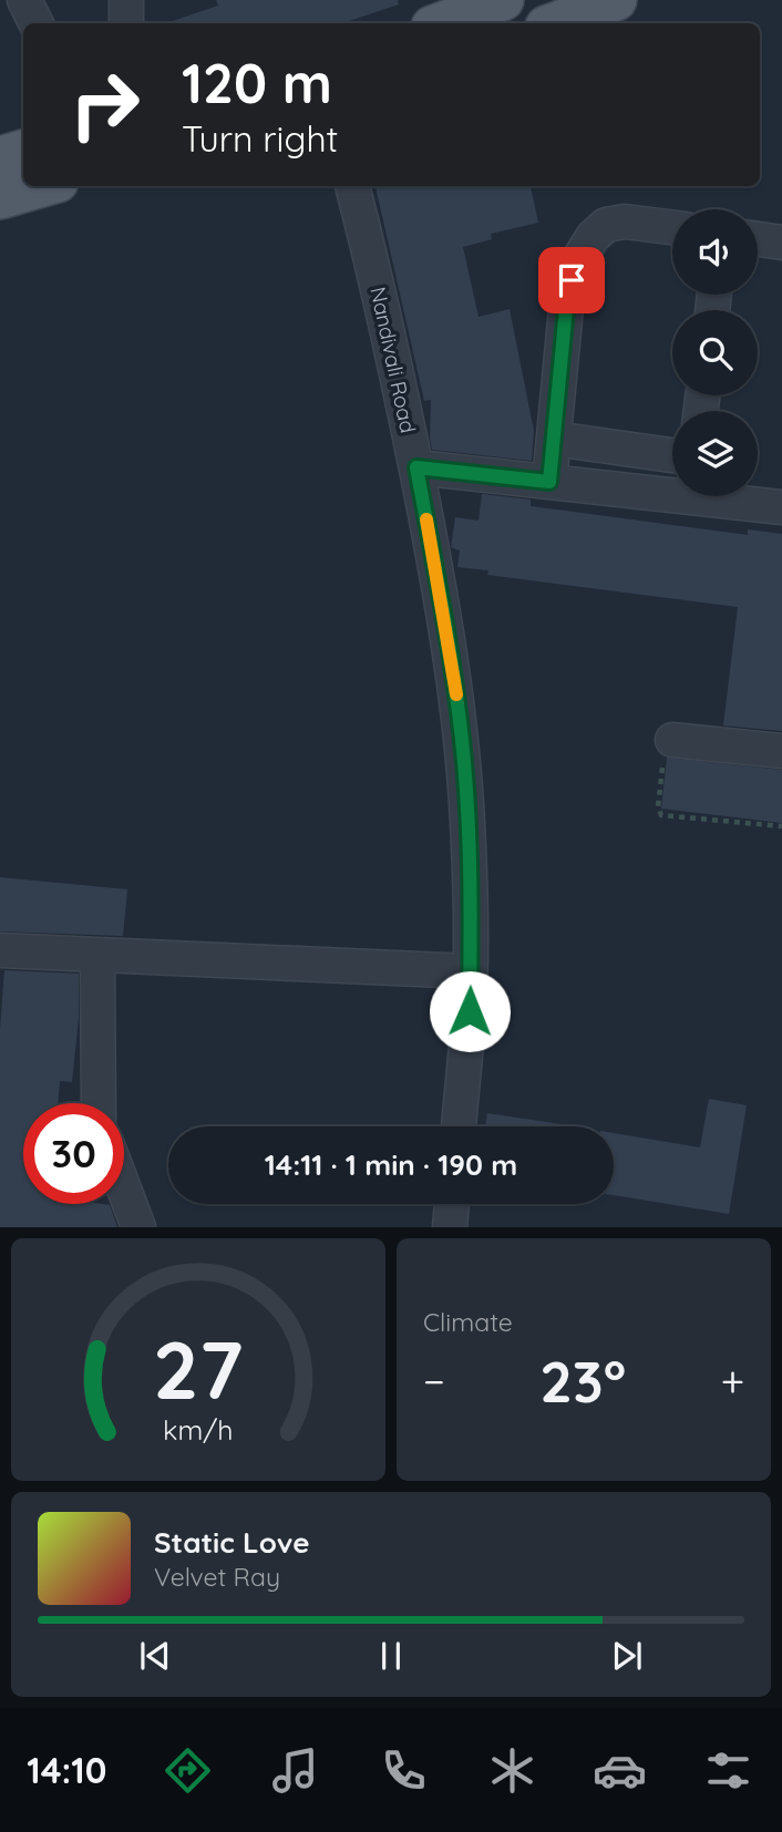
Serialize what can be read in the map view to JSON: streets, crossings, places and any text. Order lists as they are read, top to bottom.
{
  "streets": {
    "street": ["Nandivali Road"]
  },
  "page": {
    "turn": ["120 m", "Turn right"],
    "limit": "30",
    "trip": "14:11 · 1 min · 190 m",
    "tile": "Climate",
    "heat": ["−", "23°", "+"],
    "song": ["Static Love", "Velvet Ray"],
    "tabs": "14:10",
    "gauge": ["27", "km/h"]
  }
}
